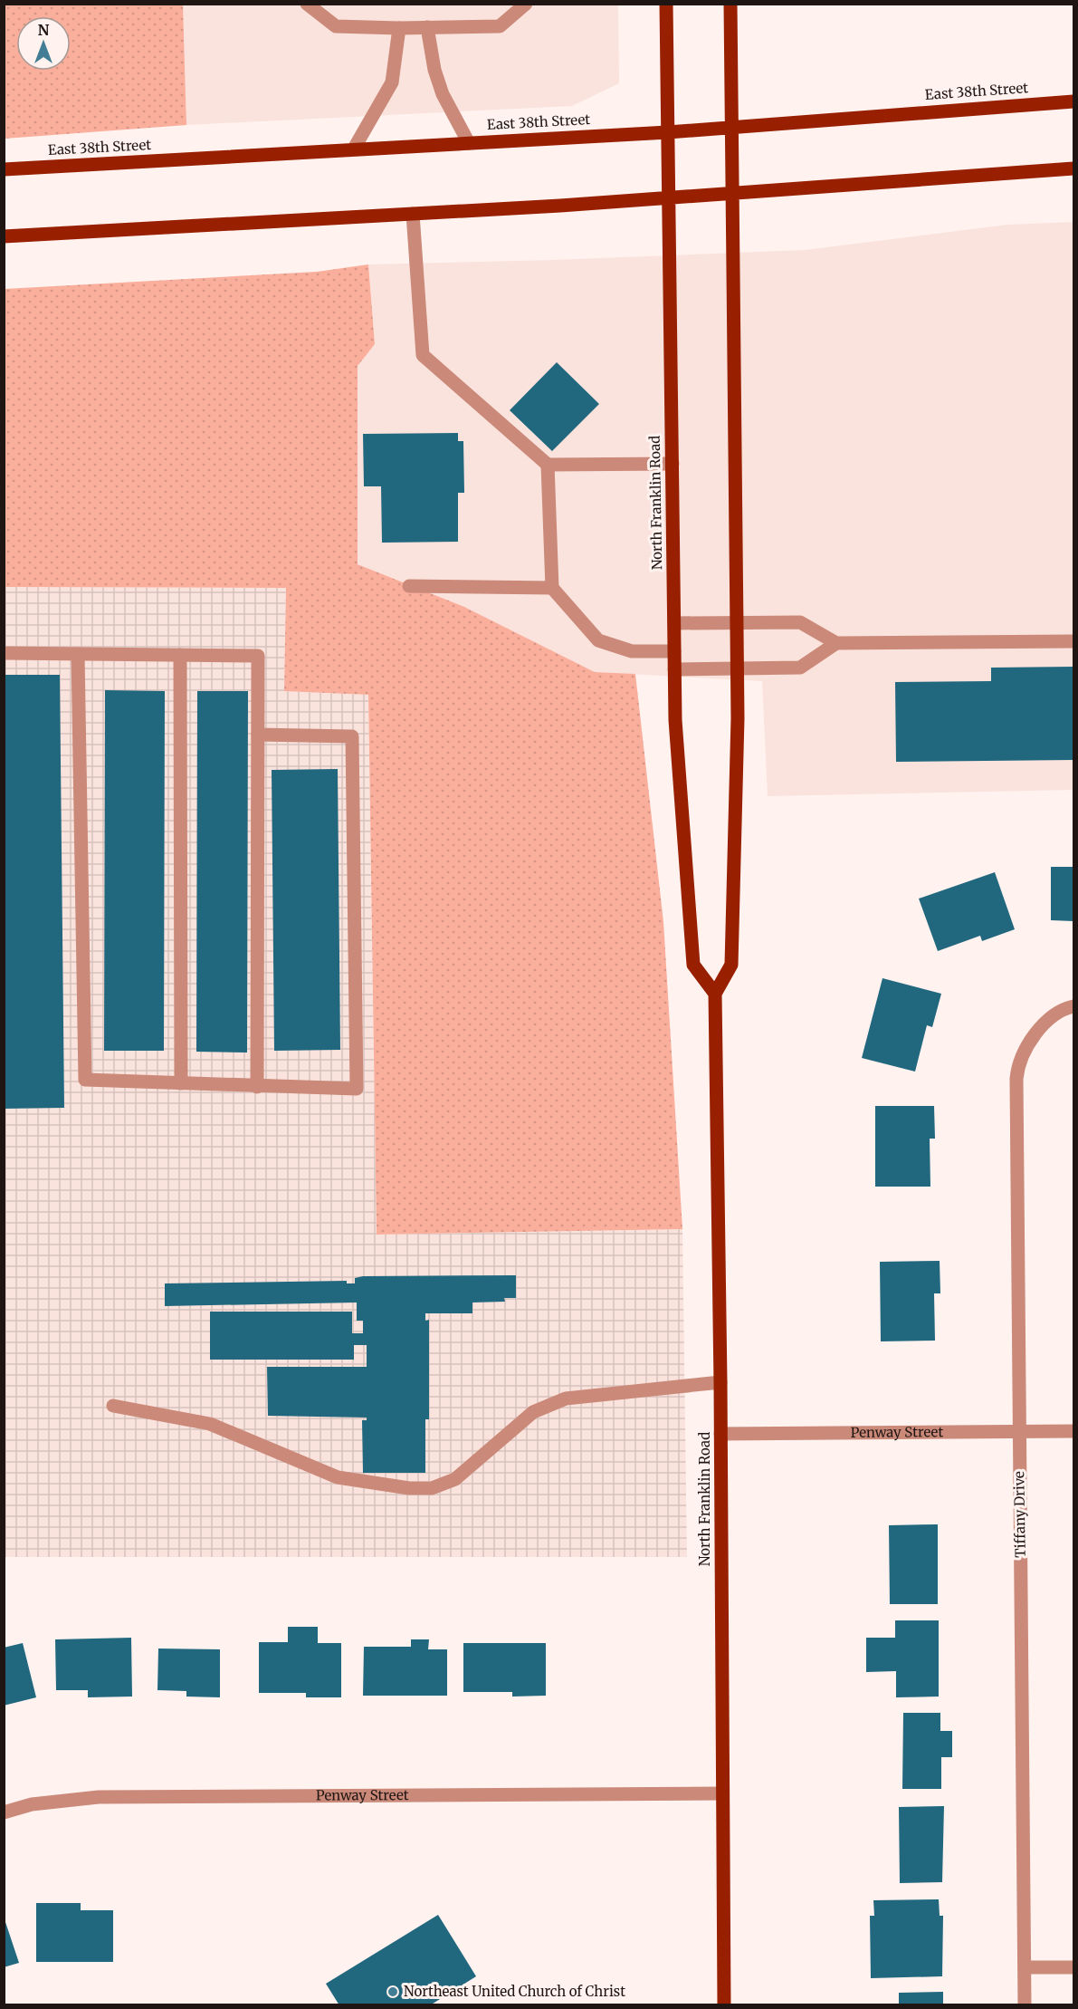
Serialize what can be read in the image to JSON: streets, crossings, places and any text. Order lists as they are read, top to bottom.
{
  "streets": {
    "main road": ["East 38th Street", "North Franklin Road"],
    "street": ["Penway Street", "Tiffany Drive"]
  },
  "crossings": [
    ["East 38th Street", "North Franklin Road"],
    ["North Franklin Road", "Penway Street"],
    ["Penway Street", "Tiffany Drive"]
  ],
  "places": ["Northeast United Church of Christ"],
  "north": "top"
}
